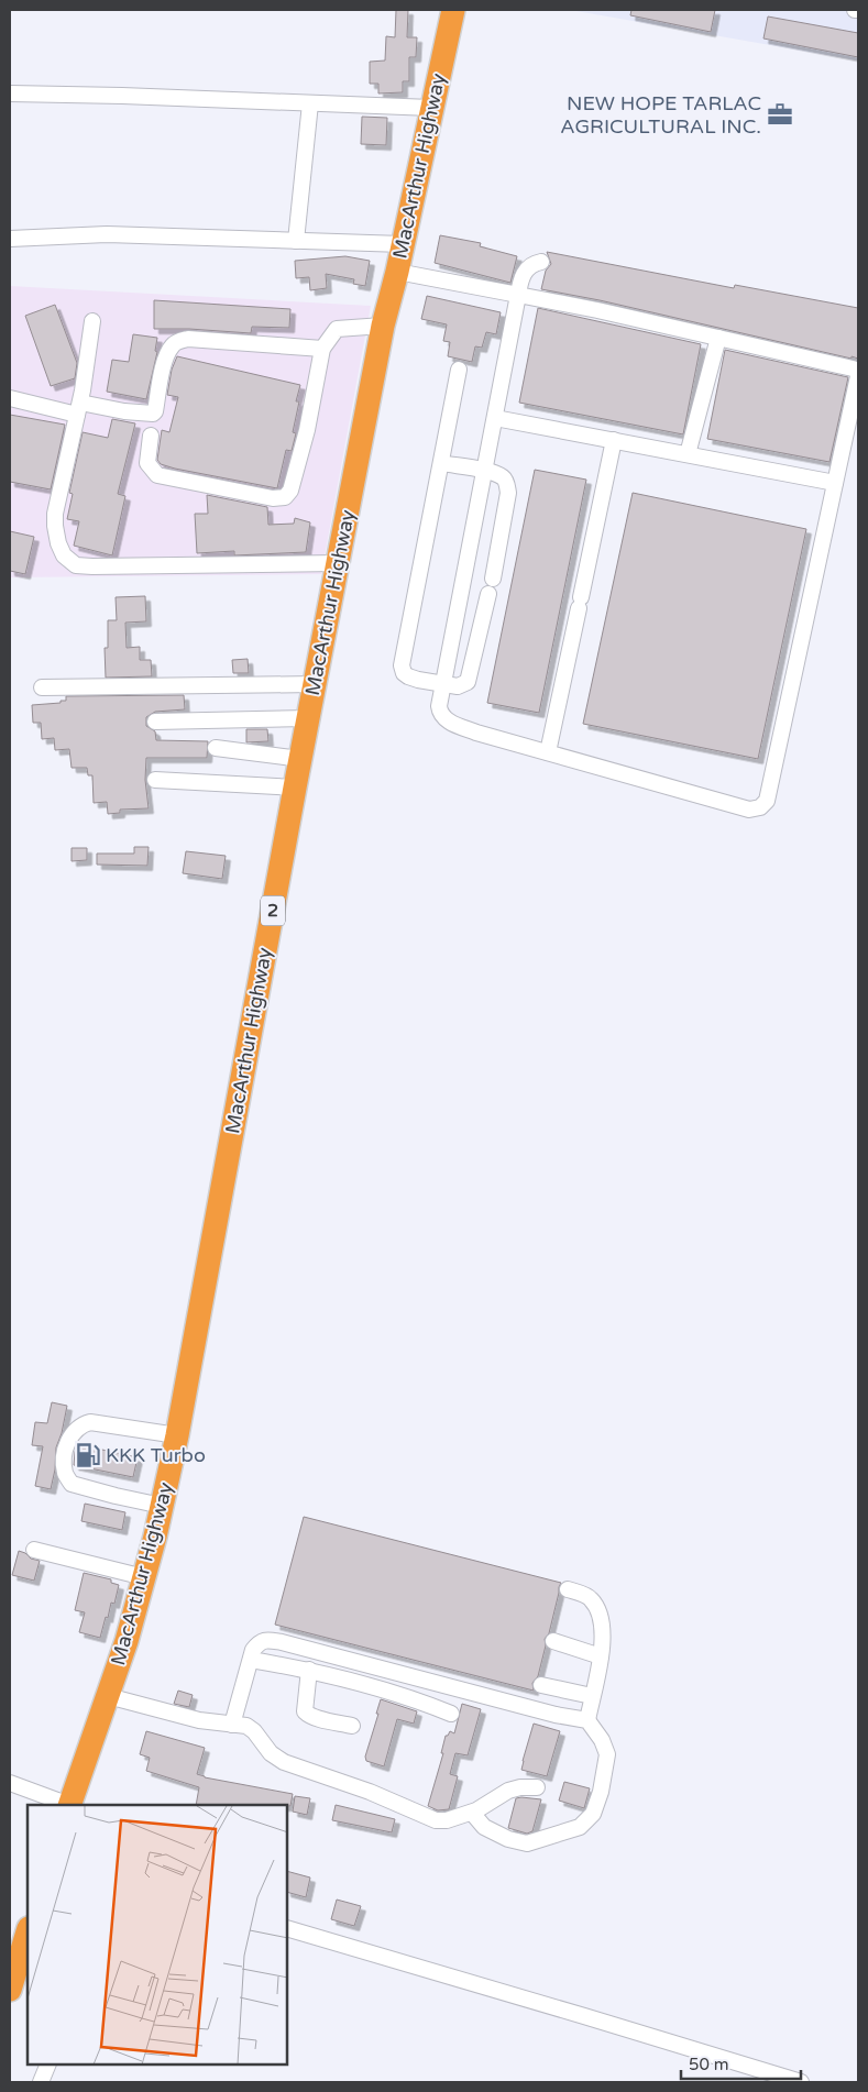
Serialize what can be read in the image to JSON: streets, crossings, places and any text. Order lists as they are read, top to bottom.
{
  "streets": {
    "highway": ["MacArthur Highway", "2"]
  },
  "places": {
    "office": ["NEW HOPE TARLAC AGRICULTURAL INC."],
    "fuel station": ["KKK Turbo"]
  },
  "scale_bar": "50 m"
}
